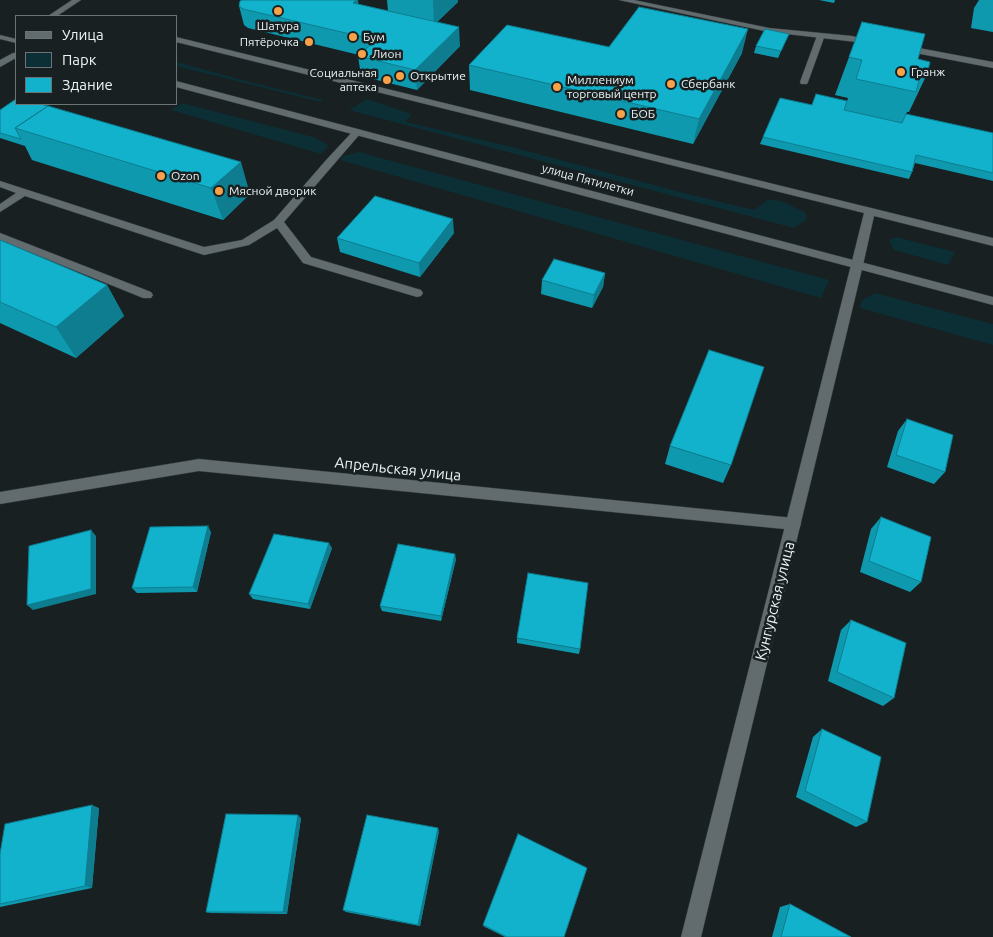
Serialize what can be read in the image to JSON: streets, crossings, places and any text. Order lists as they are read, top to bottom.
{
  "streets": {
    "street": ["улица Пятилетки", "Апрельская улица", "Кунгурская улица"]
  },
  "crossings": [
    ["улица Пятилетки", "Кунгурская улица"],
    ["Апрельская улица", "Кунгурская улица"]
  ],
  "places": [
    "Шатура",
    "Бум",
    "Пятёрочка",
    "Лион",
    "Гранж",
    "Открытие",
    "Социальная аптека",
    "Сбербанк",
    "Миллениум торговый центр",
    "БОБ",
    "Ozon",
    "Мясной дворик"
  ],
  "legend": ["Улица", "Парк", "Здание"]
}
